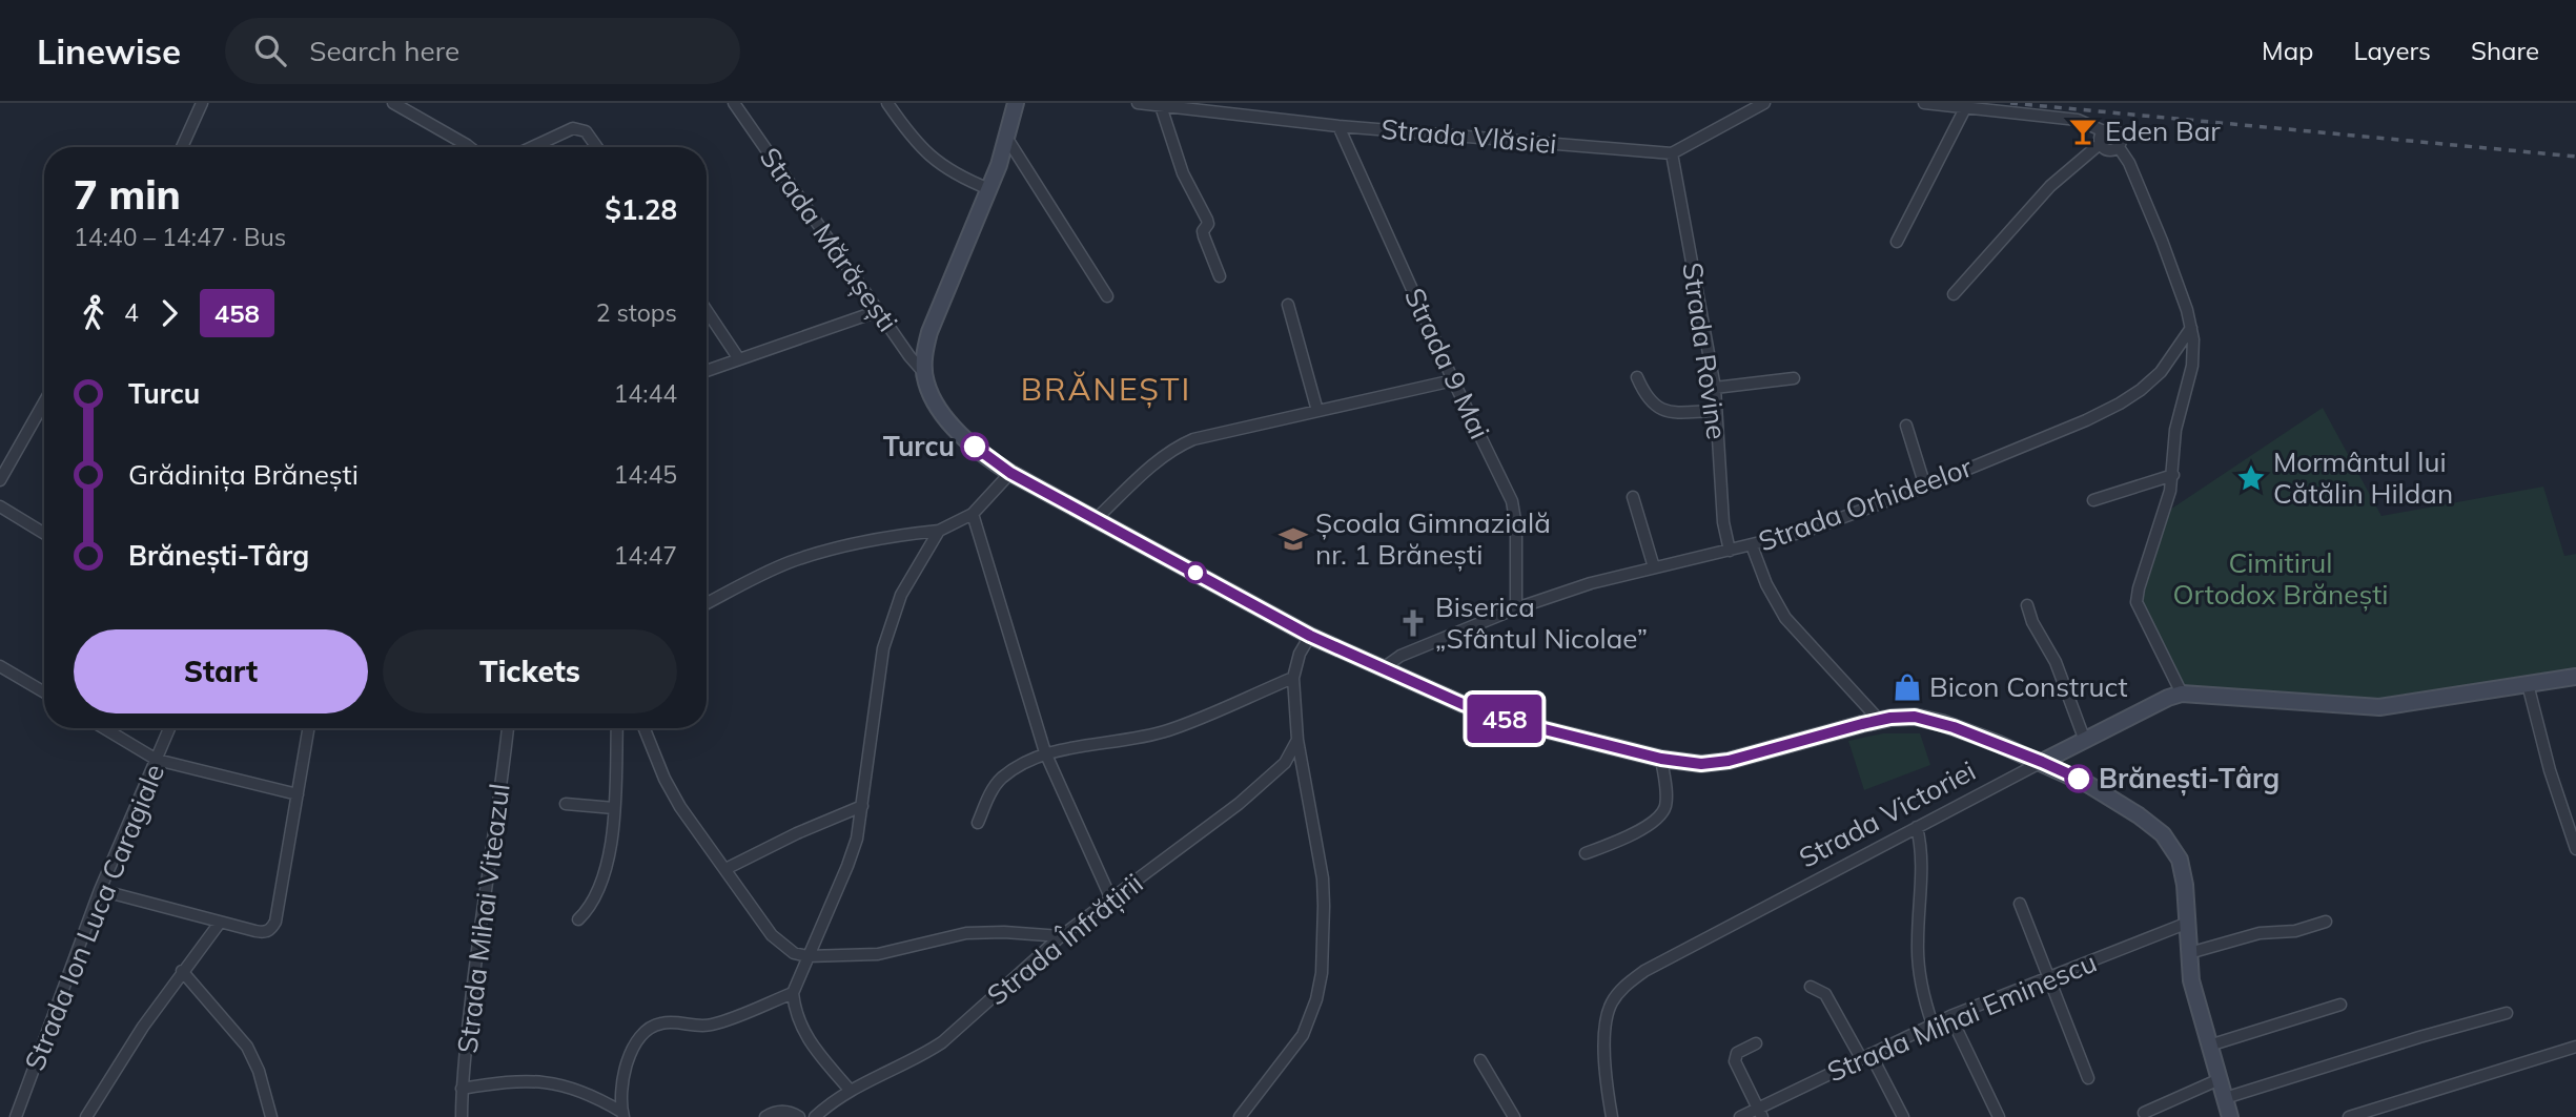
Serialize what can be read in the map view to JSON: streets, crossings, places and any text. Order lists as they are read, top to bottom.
{
  "streets": {
    "main road": ["Strada Victoriei"],
    "street": [
      "Strada Vlăsiei",
      "Strada Mărășești",
      "Strada Rovine",
      "Strada 9 Mai",
      "Strada Orhideelor",
      "Strada Ion Luca Caragiale",
      "Strada Mihai Viteazul",
      "Strada Înfrățirii",
      "Strada Mihai Eminescu"
    ]
  },
  "crossings": [
    ["Strada Vlăsiei", "Strada Rovine"],
    ["Strada Vlăsiei", "Strada 9 Mai"],
    ["Strada Rovine", "Strada Orhideelor"],
    ["Strada 9 Mai", "Strada Orhideelor"]
  ],
  "districts": ["BRĂNEȘTI"],
  "parks": ["Cimitirul Ortodox Brănești"],
  "places": {
    "bar": ["Eden Bar"],
    "other": ["Turcu", "Brănești-Târg"],
    "place": ["Mormântul lui Cătălin Hildan"],
    "school or university": ["Școala Gimnazială nr. 1 Brănești"],
    "church": ["Biserica „Sfântul Nicolae”"],
    "shop": ["Bicon Construct"]
  },
  "lines": ["bus line 458"],
  "page": {
    "header": "Linewise",
    "search": "Search here",
    "nav": ["Map", "Layers", "Share"],
    "on_map": "458",
    "heading": ["7 min", "14:40 – 14:47 · Bus", "$1.28"],
    "legs": ["4", "458", "2 stops"],
    "list": [
      {
        "name": "Turcu",
        "value": "14:44"
      },
      {
        "name": "Grădinița Brănești",
        "value": "14:45"
      },
      {
        "name": "Brănești-Târg",
        "value": "14:47"
      }
    ],
    "buttons": ["Start", "Tickets"]
  }
}
